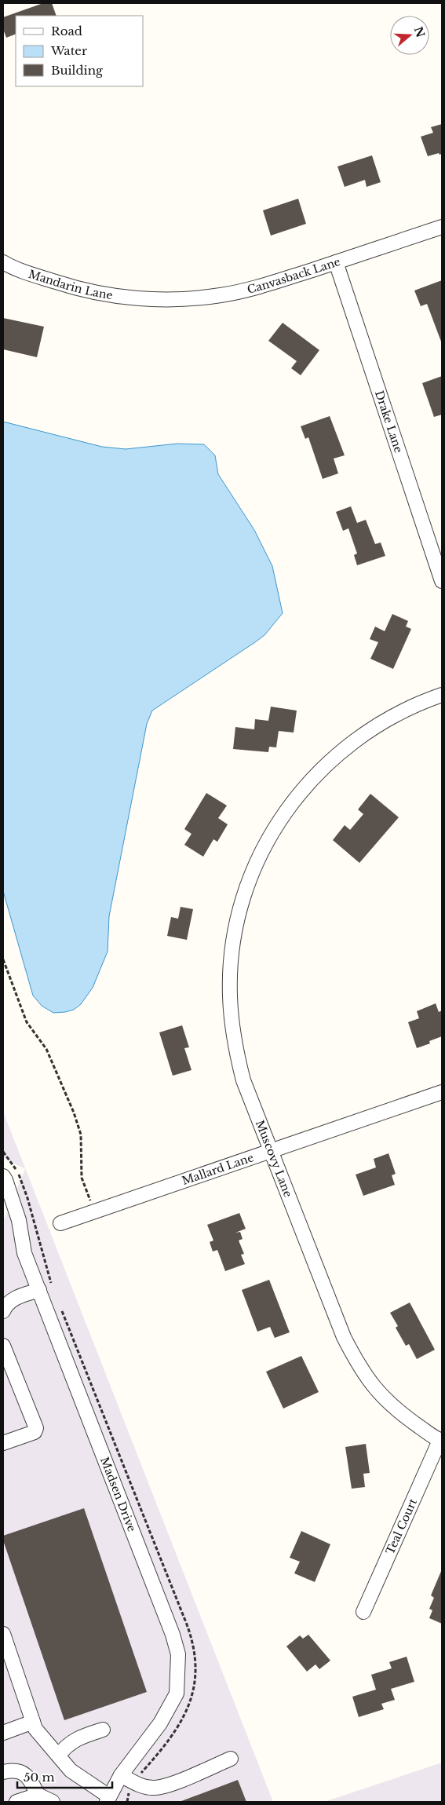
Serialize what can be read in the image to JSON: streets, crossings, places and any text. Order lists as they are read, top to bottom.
{
  "streets": {
    "street": [
      "Canvasback Lane",
      "Mandarin Lane",
      "Drake Lane",
      "Muscovy Lane",
      "Mallard Lane",
      "Madsen Drive",
      "Teal Court"
    ]
  },
  "crossings": [
    ["Canvasback Lane", "Mandarin Lane"],
    ["Canvasback Lane", "Drake Lane"],
    ["Muscovy Lane", "Mallard Lane"],
    ["Muscovy Lane", "Teal Court"]
  ],
  "legend": ["Road", "Water", "Building"],
  "scale_bar": "50 m",
  "north": "right"
}
